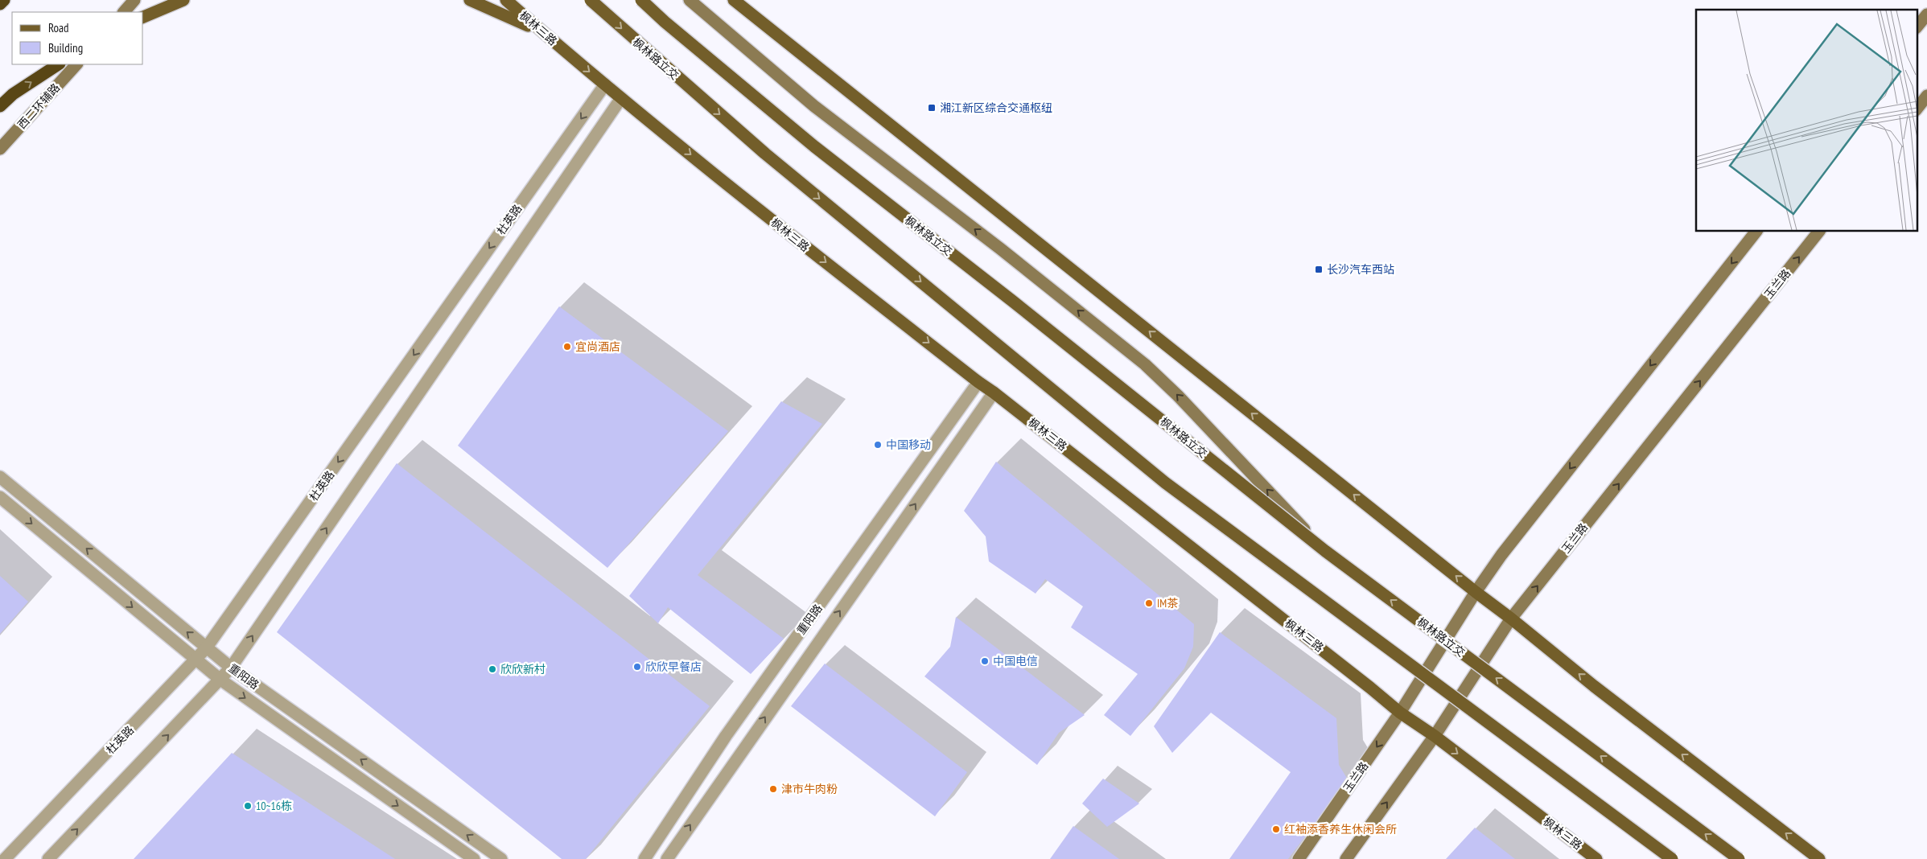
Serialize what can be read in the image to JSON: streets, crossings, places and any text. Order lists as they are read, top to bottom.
{
  "streets": {
    "main road": [
      "枫林三路",
      "枫林路立交",
      "西二环辅路",
      "玉兰路"
    ],
    "street": ["杜英路", "重阳路"]
  },
  "crossings": [
    ["枫林三路", "杜英路"],
    ["枫林三路", "玉兰路"],
    ["枫林三路", "重阳路"],
    ["杜英路", "重阳路"]
  ],
  "one_way": ["枫林三路"],
  "places": {
    "transit": ["湘江新区综合交通枢纽", "长沙汽车西站"],
    "other": [
      "宜尚酒店",
      "中国移动",
      "IM茶",
      "中国电信",
      "欣欣早餐店",
      "欣欣新村",
      "津市牛肉粉",
      "10~16栋",
      "红袖添香养生休闲会所"
    ]
  },
  "legend": ["Road", "Building"]
}
